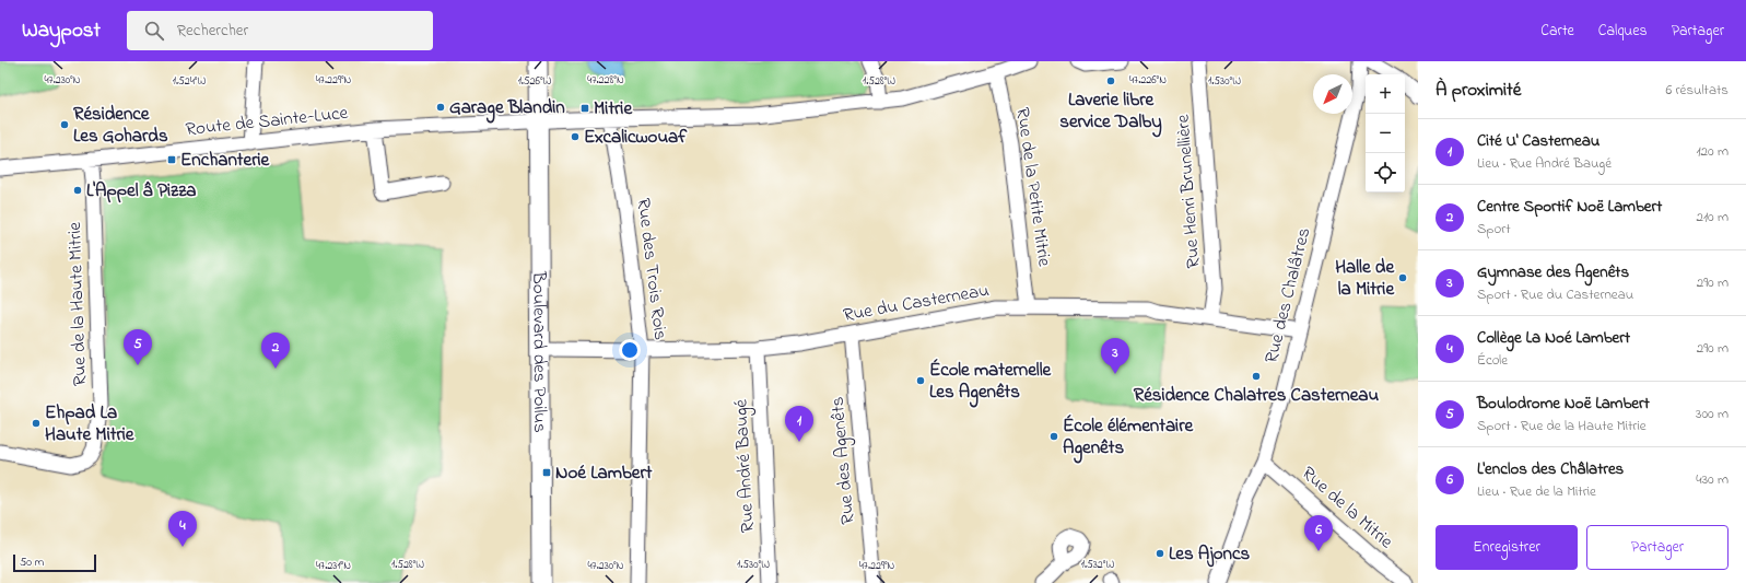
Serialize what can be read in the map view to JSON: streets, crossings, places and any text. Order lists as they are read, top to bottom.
{
  "streets": {
    "main road": ["Boulevard des Poilus"],
    "street": [
      "Route de Sainte-Luce",
      "Rue de la Petite Mitrie",
      "Rue Henri Brunellière",
      "Rue des Trois Rois",
      "Rue des Chalâtres",
      "Rue du Casterneau",
      "Rue de la Haute Mitrie",
      "Rue des Agenêts",
      "Rue André Baugé",
      "Rue de la Mitrie"
    ]
  },
  "crossings": [
    ["Route de Sainte-Luce", "Rue de la Petite Mitrie"],
    ["Route de Sainte-Luce", "Rue des Trois Rois"],
    ["Route de Sainte-Luce", "Rue de la Haute Mitrie"],
    ["Route de Sainte-Luce", "Boulevard des Poilus"],
    ["Rue de la Petite Mitrie", "Rue du Casterneau"],
    ["Rue Henri Brunellière", "Rue du Casterneau"],
    ["Rue des Trois Rois", "Rue du Casterneau"],
    ["Rue des Chalâtres", "Rue du Casterneau"],
    ["Rue des Chalâtres", "Rue de la Mitrie"],
    ["Rue du Casterneau", "Boulevard des Poilus"],
    ["Rue du Casterneau", "Rue des Agenêts"],
    ["Rue du Casterneau", "Rue André Baugé"]
  ],
  "places": {
    "other": [
      "Laverie libre service Dalby",
      "Garage Blandin",
      "Résidence Les Gohards",
      "Excalicwouaf",
      "L'Appel â Pizza",
      "Halle de la Mitrie",
      "Résidence Chalatres Casterneau",
      "École maternelle Les Agenêts",
      "Ehpad La Haute Mitrie",
      "École élémentaire Agenêts",
      "Les Ajoncs"
    ],
    "transit": ["Mitrie", "Enchanterie", "Noé Lambert"]
  },
  "scale_bar": "50 m",
  "north": "bottom left",
  "page": {
    "header": "Waypost",
    "search": "Rechercher",
    "nav": ["Carte", "Calques", "Partager"],
    "heading": ["À proximité", "6 résultats"],
    "map_buttons": ["+", "−"],
    "list": [
      {
        "mark": "1",
        "name": "Cité U' Casterneau",
        "note": "Lieu · Rue André Baugé",
        "value": "120 m"
      },
      {
        "mark": "2",
        "name": "Centre Sportif Noë Lambert",
        "note": "Sport",
        "value": "210 m"
      },
      {
        "mark": "3",
        "name": "Gymnase des Agenêts",
        "note": "Sport · Rue du Casterneau",
        "value": "290 m"
      },
      {
        "mark": "4",
        "name": "Collège La Noé Lambert",
        "note": "École",
        "value": "290 m"
      },
      {
        "mark": "5",
        "name": "Boulodrome Noë Lambert",
        "note": "Sport · Rue de la Haute Mitrie",
        "value": "300 m"
      },
      {
        "mark": "6",
        "name": "L'enclos des Châlatres",
        "note": "Lieu · Rue de la Mitrie",
        "value": "430 m"
      }
    ],
    "pins": [
      "5",
      "2",
      "3",
      "1",
      "4",
      "6"
    ],
    "buttons": ["Enregistrer", "Partager"],
    "scale": "50 m"
  },
  "coordinates": [
    "47.230°N",
    "47.229°N",
    "47.226°N",
    "47.228°N",
    "1.524°W",
    "1.526°W",
    "1.528°W",
    "1.530°W",
    "1.532°W",
    "47.231°N"
  ]
}
